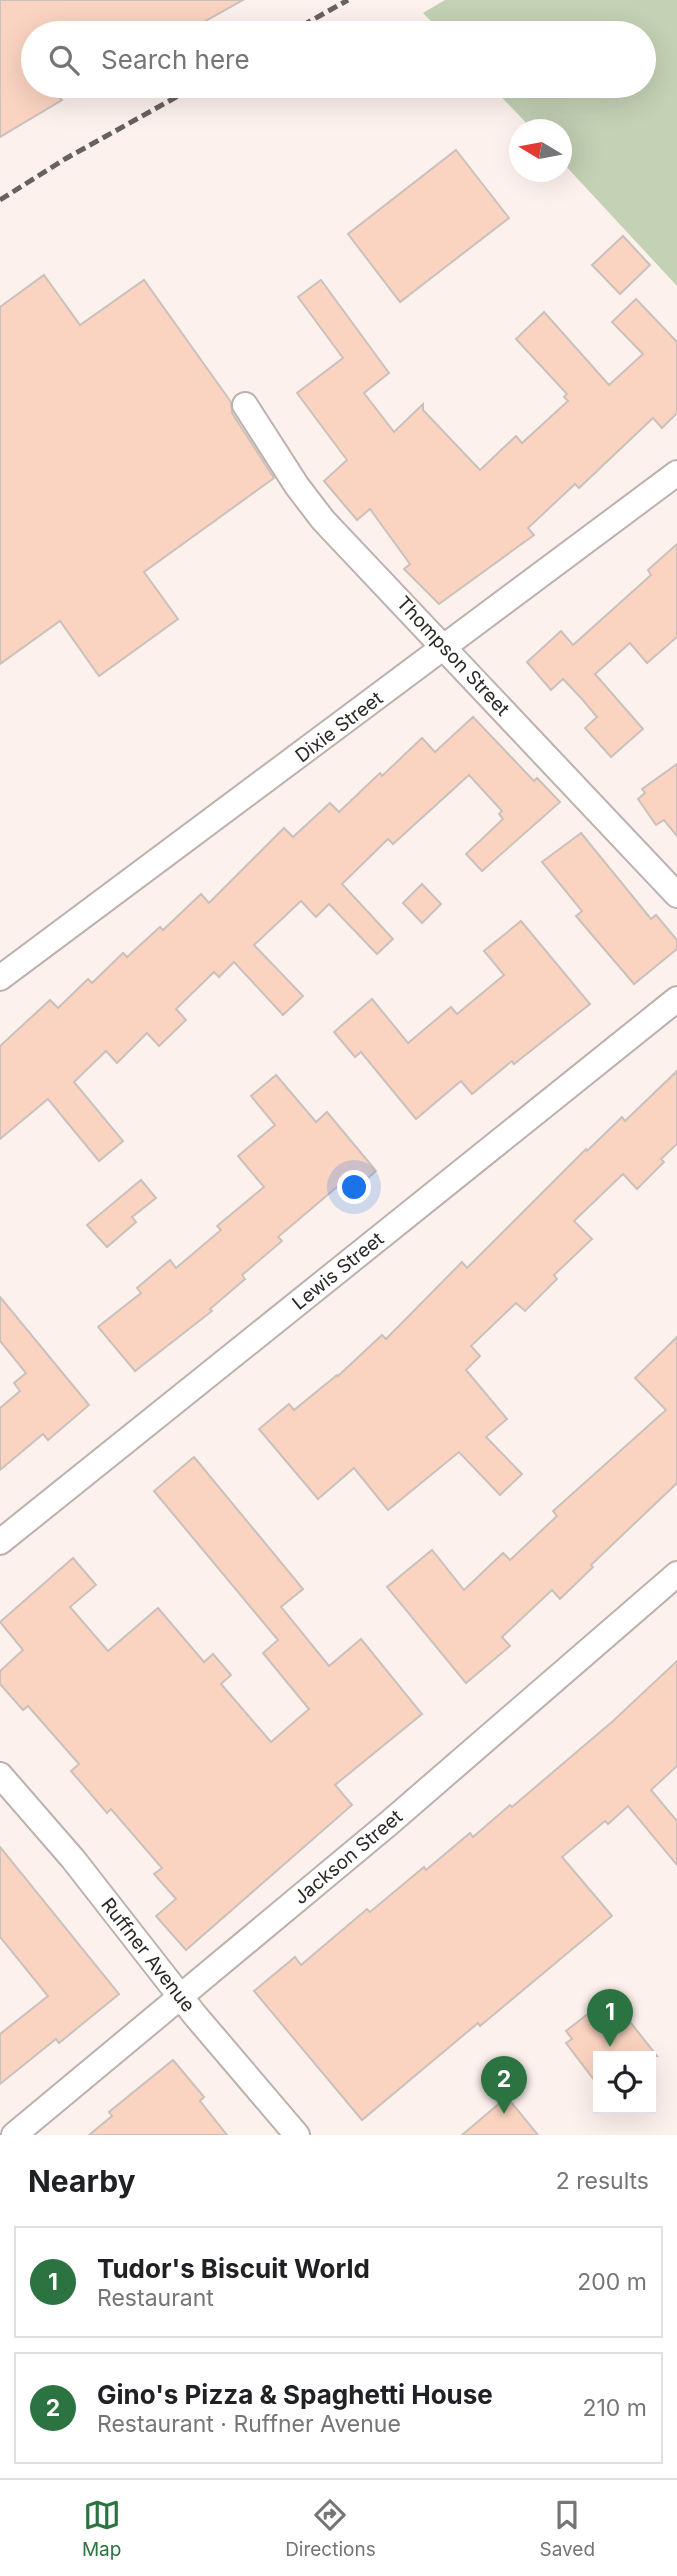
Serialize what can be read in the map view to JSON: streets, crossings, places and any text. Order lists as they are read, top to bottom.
{
  "streets": {
    "street": [
      "Thompson Street",
      "Dixie Street",
      "Lewis Street",
      "Jackson Street",
      "Ruffner Avenue"
    ]
  },
  "crossings": [
    ["Thompson Street", "Dixie Street"],
    ["Jackson Street", "Ruffner Avenue"]
  ],
  "north": "left",
  "page": {
    "search": "Search here",
    "pins": ["1", "2"],
    "heading": ["Nearby", "2 results"],
    "list": [
      {
        "mark": "1",
        "name": "Tudor's Biscuit World",
        "note": "Restaurant",
        "value": "200 m"
      },
      {
        "mark": "2",
        "name": "Gino's Pizza & Spaghetti House",
        "note": "Restaurant · Ruffner Avenue",
        "value": "210 m"
      }
    ],
    "nav": ["Map", "Directions", "Saved"]
  }
}
